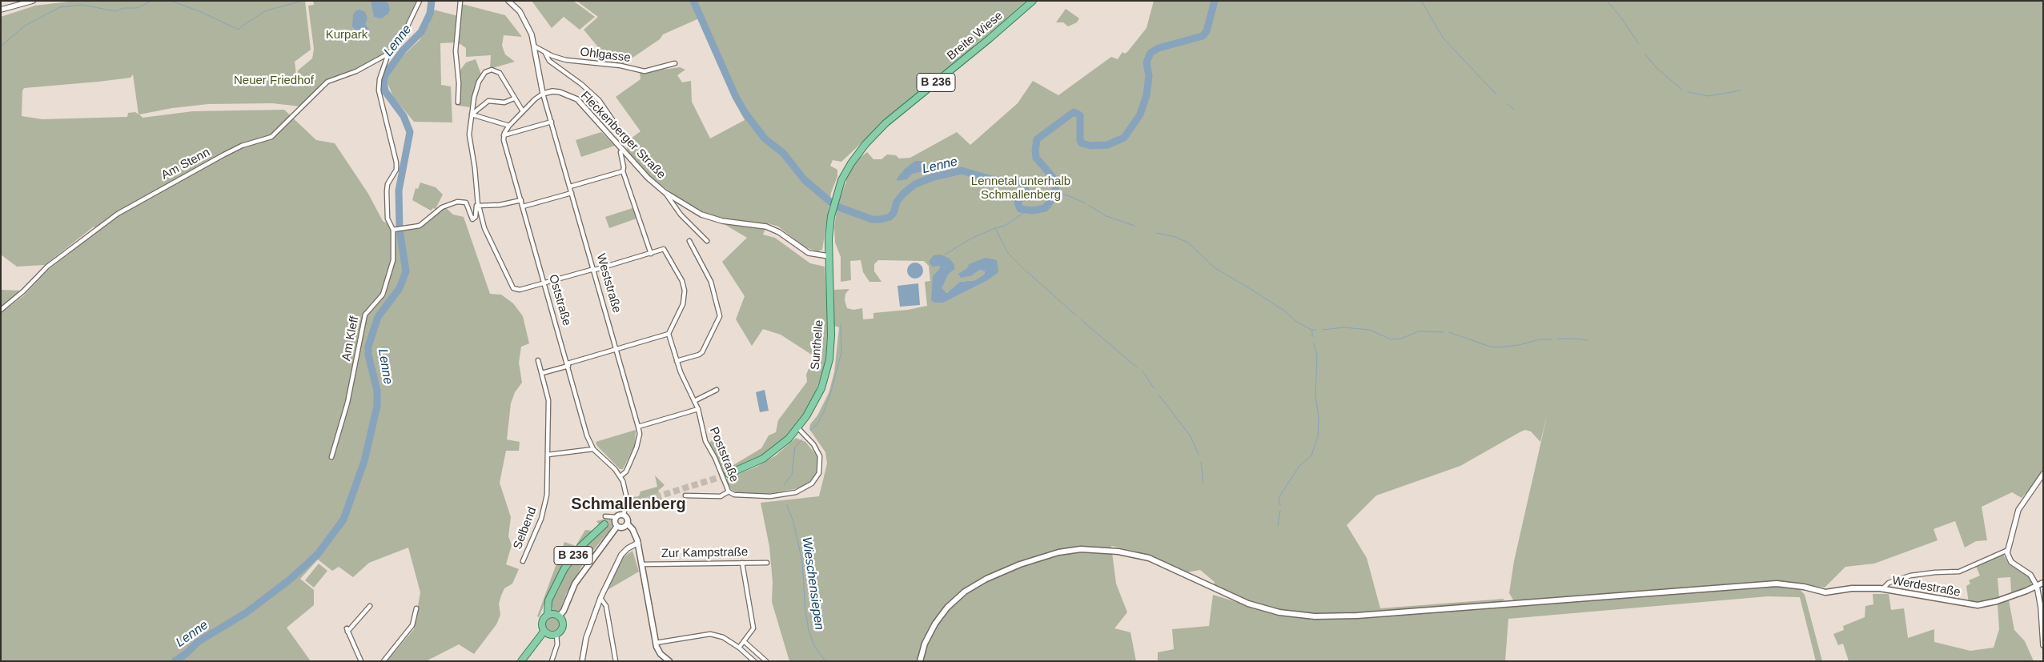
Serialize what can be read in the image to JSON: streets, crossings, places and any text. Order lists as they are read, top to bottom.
{
  "streets": {
    "main road": [
      "Breite Wiese",
      "B 236",
      "Sunthelle",
      "Werdestraße"
    ],
    "street": [
      "Ohlgasse",
      "Fleckenberger Straße",
      "Am Stenn",
      "Weststraße",
      "Oststraße",
      "Am Kleff",
      "Poststraße",
      "Selbend",
      "Zur Kampstraße"
    ]
  },
  "crossings": [
    ["Breite Wiese", "Fleckenberger Straße"],
    ["Breite Wiese", "Sunthelle"],
    ["B 236", "Sunthelle"],
    ["B 236", "Poststraße"],
    ["Fleckenberger Straße", "Weststraße"],
    ["Fleckenberger Straße", "Sunthelle"],
    ["Am Stenn", "Am Kleff"],
    ["Weststraße", "Oststraße"],
    ["Sunthelle", "Poststraße"]
  ],
  "districts": ["Schmallenberg"],
  "water": ["Lenne", "Wieschensiepen"],
  "parks": ["Kurpark", "Neuer Friedhof", "Lennetal unterhalb Schmallenberg"]
}
